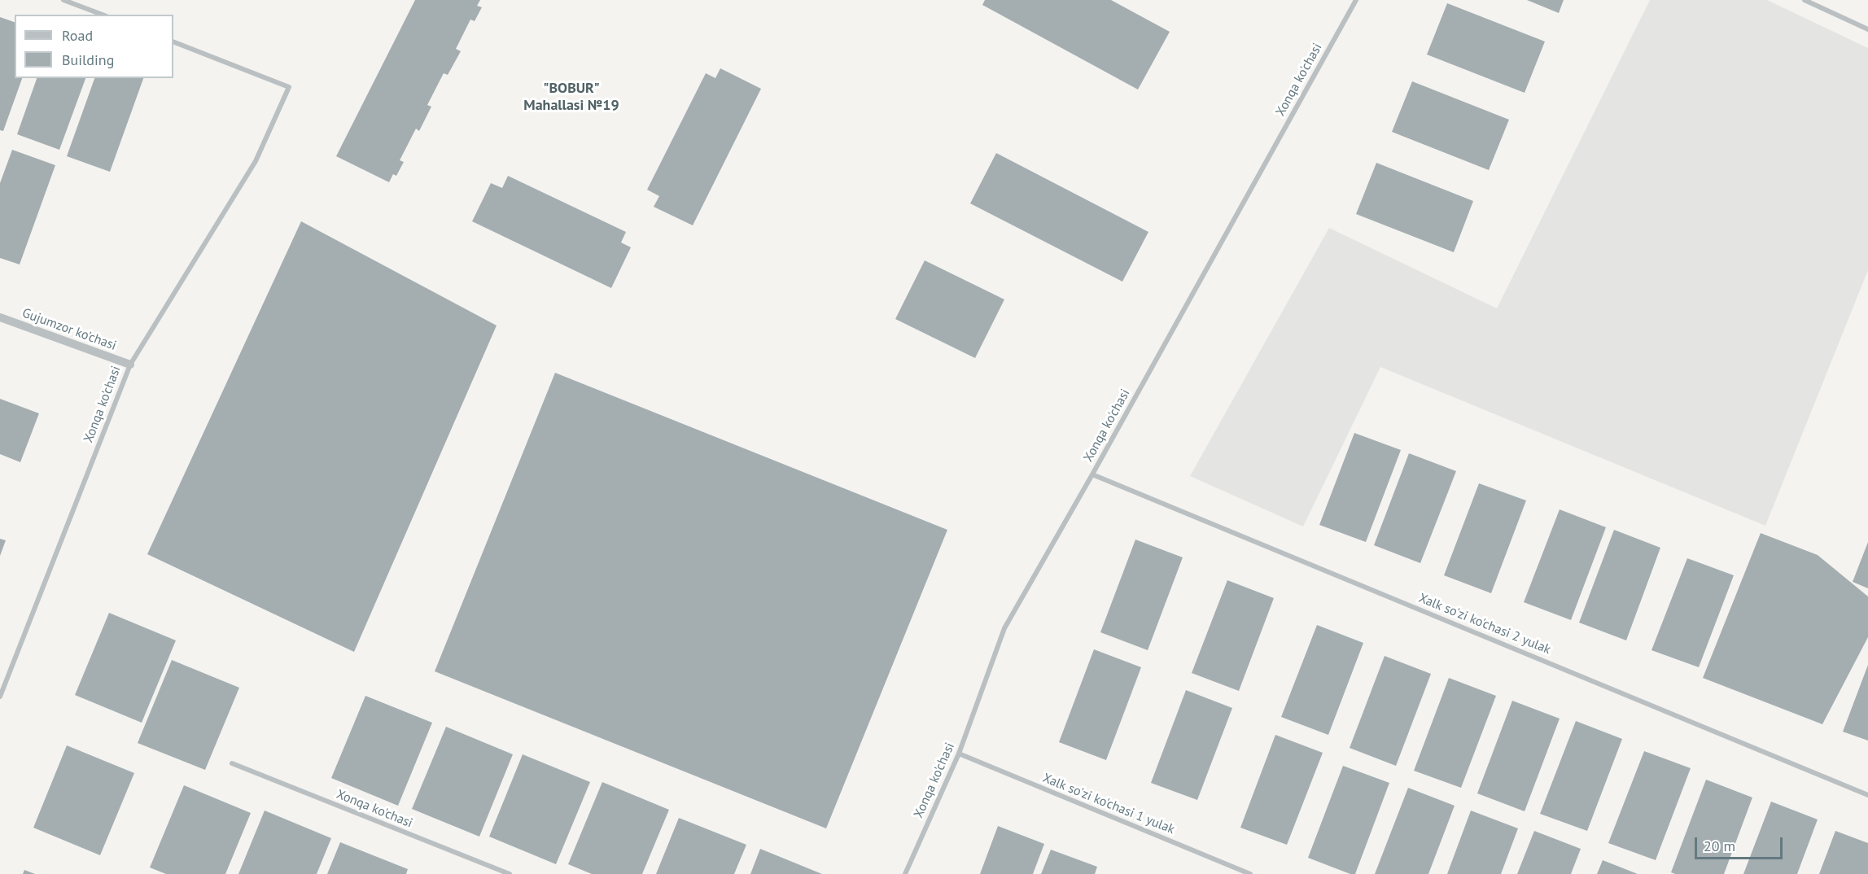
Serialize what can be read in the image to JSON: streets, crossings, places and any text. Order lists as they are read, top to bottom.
{
  "streets": {
    "street": [
      "Xonqa ko'chasi",
      "Gujumzor ko'chasi",
      "Xalk so'zi ko'chasi 2 yulak",
      "Xalk so'zi ko'chasi 1 yulak"
    ]
  },
  "crossings": [
    ["Xonqa ko'chasi", "Gujumzor ko'chasi"],
    ["Xonqa ko'chasi", "Xalk so'zi ko'chasi 2 yulak"],
    ["Xonqa ko'chasi", "Xalk so'zi ko'chasi 1 yulak"]
  ],
  "districts": ["\"BOBUR\" Mahallasi №19"],
  "legend": ["Road", "Building"],
  "scale_bar": "20 m"
}
